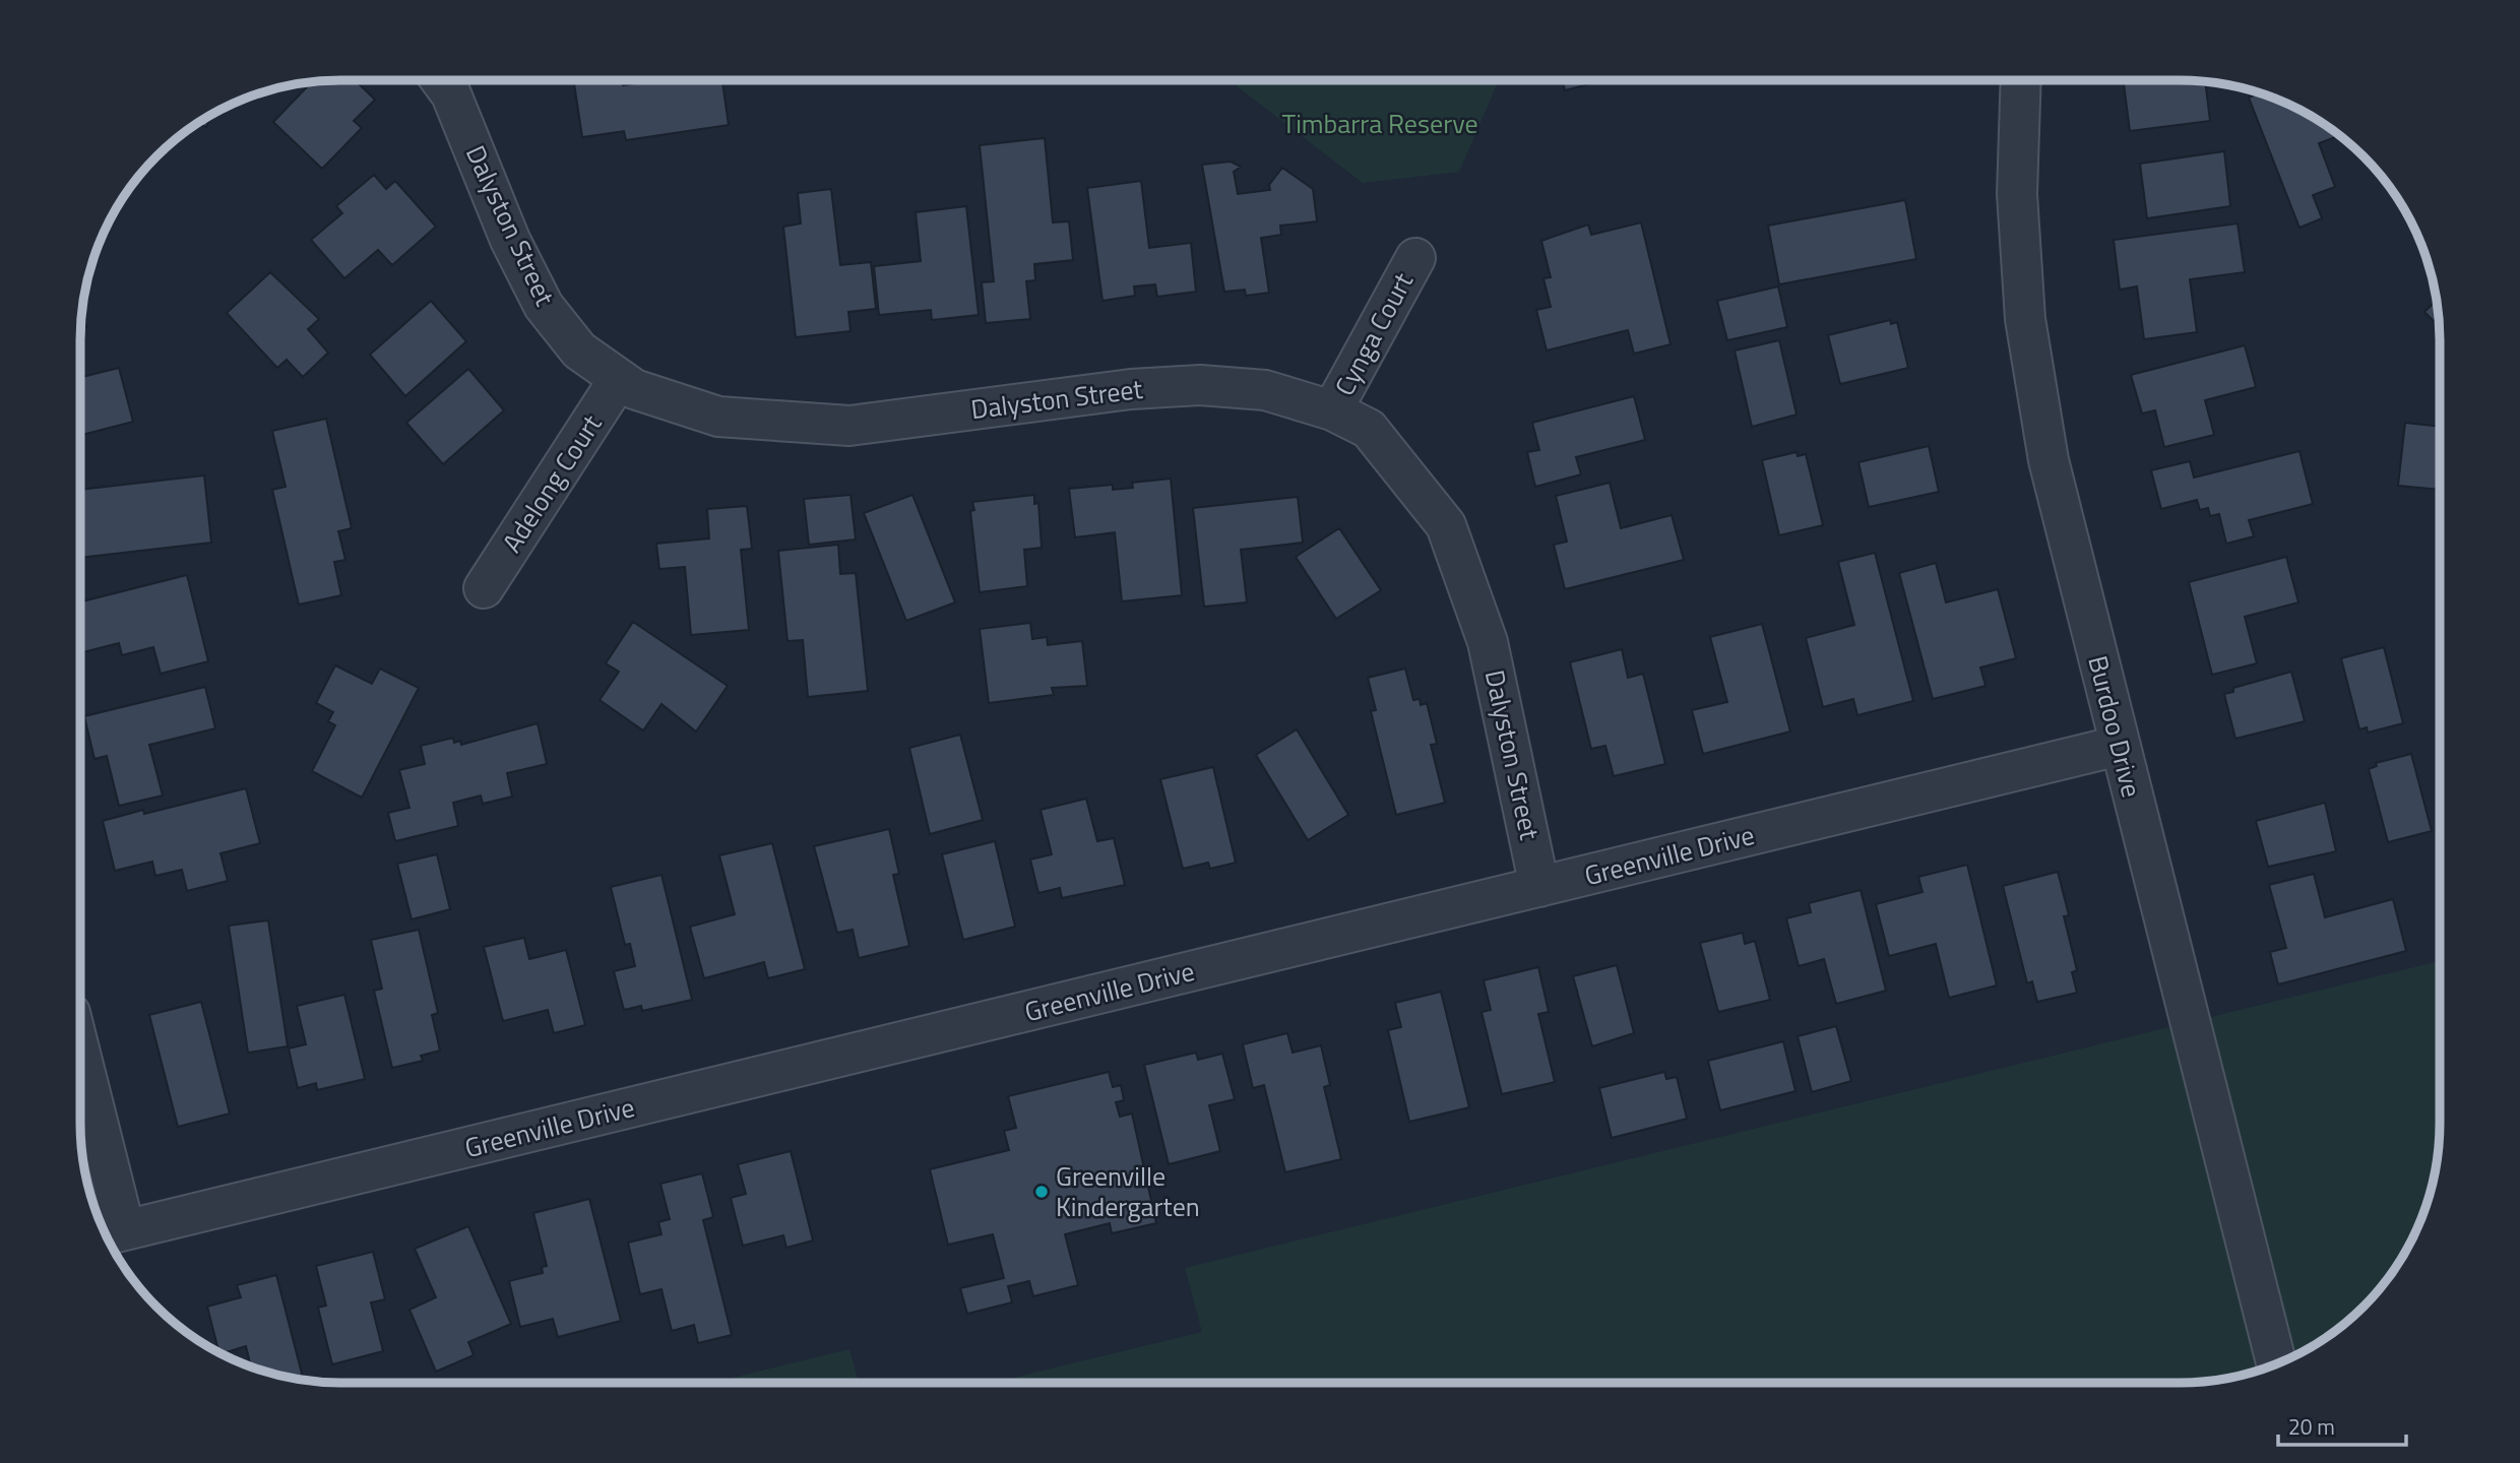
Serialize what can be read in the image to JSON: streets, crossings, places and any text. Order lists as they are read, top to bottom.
{
  "streets": {
    "street": [
      "Dalyston Street",
      "Cynga Court",
      "Adelong Court",
      "Burdoo Drive",
      "Greenville Drive"
    ]
  },
  "crossings": [
    ["Dalyston Street", "Cynga Court"],
    ["Dalyston Street", "Adelong Court"],
    ["Dalyston Street", "Greenville Drive"],
    ["Burdoo Drive", "Greenville Drive"]
  ],
  "parks": ["Timbarra Reserve"],
  "places": ["Greenville Kindergarten"],
  "scale_bar": "20 m"
}
